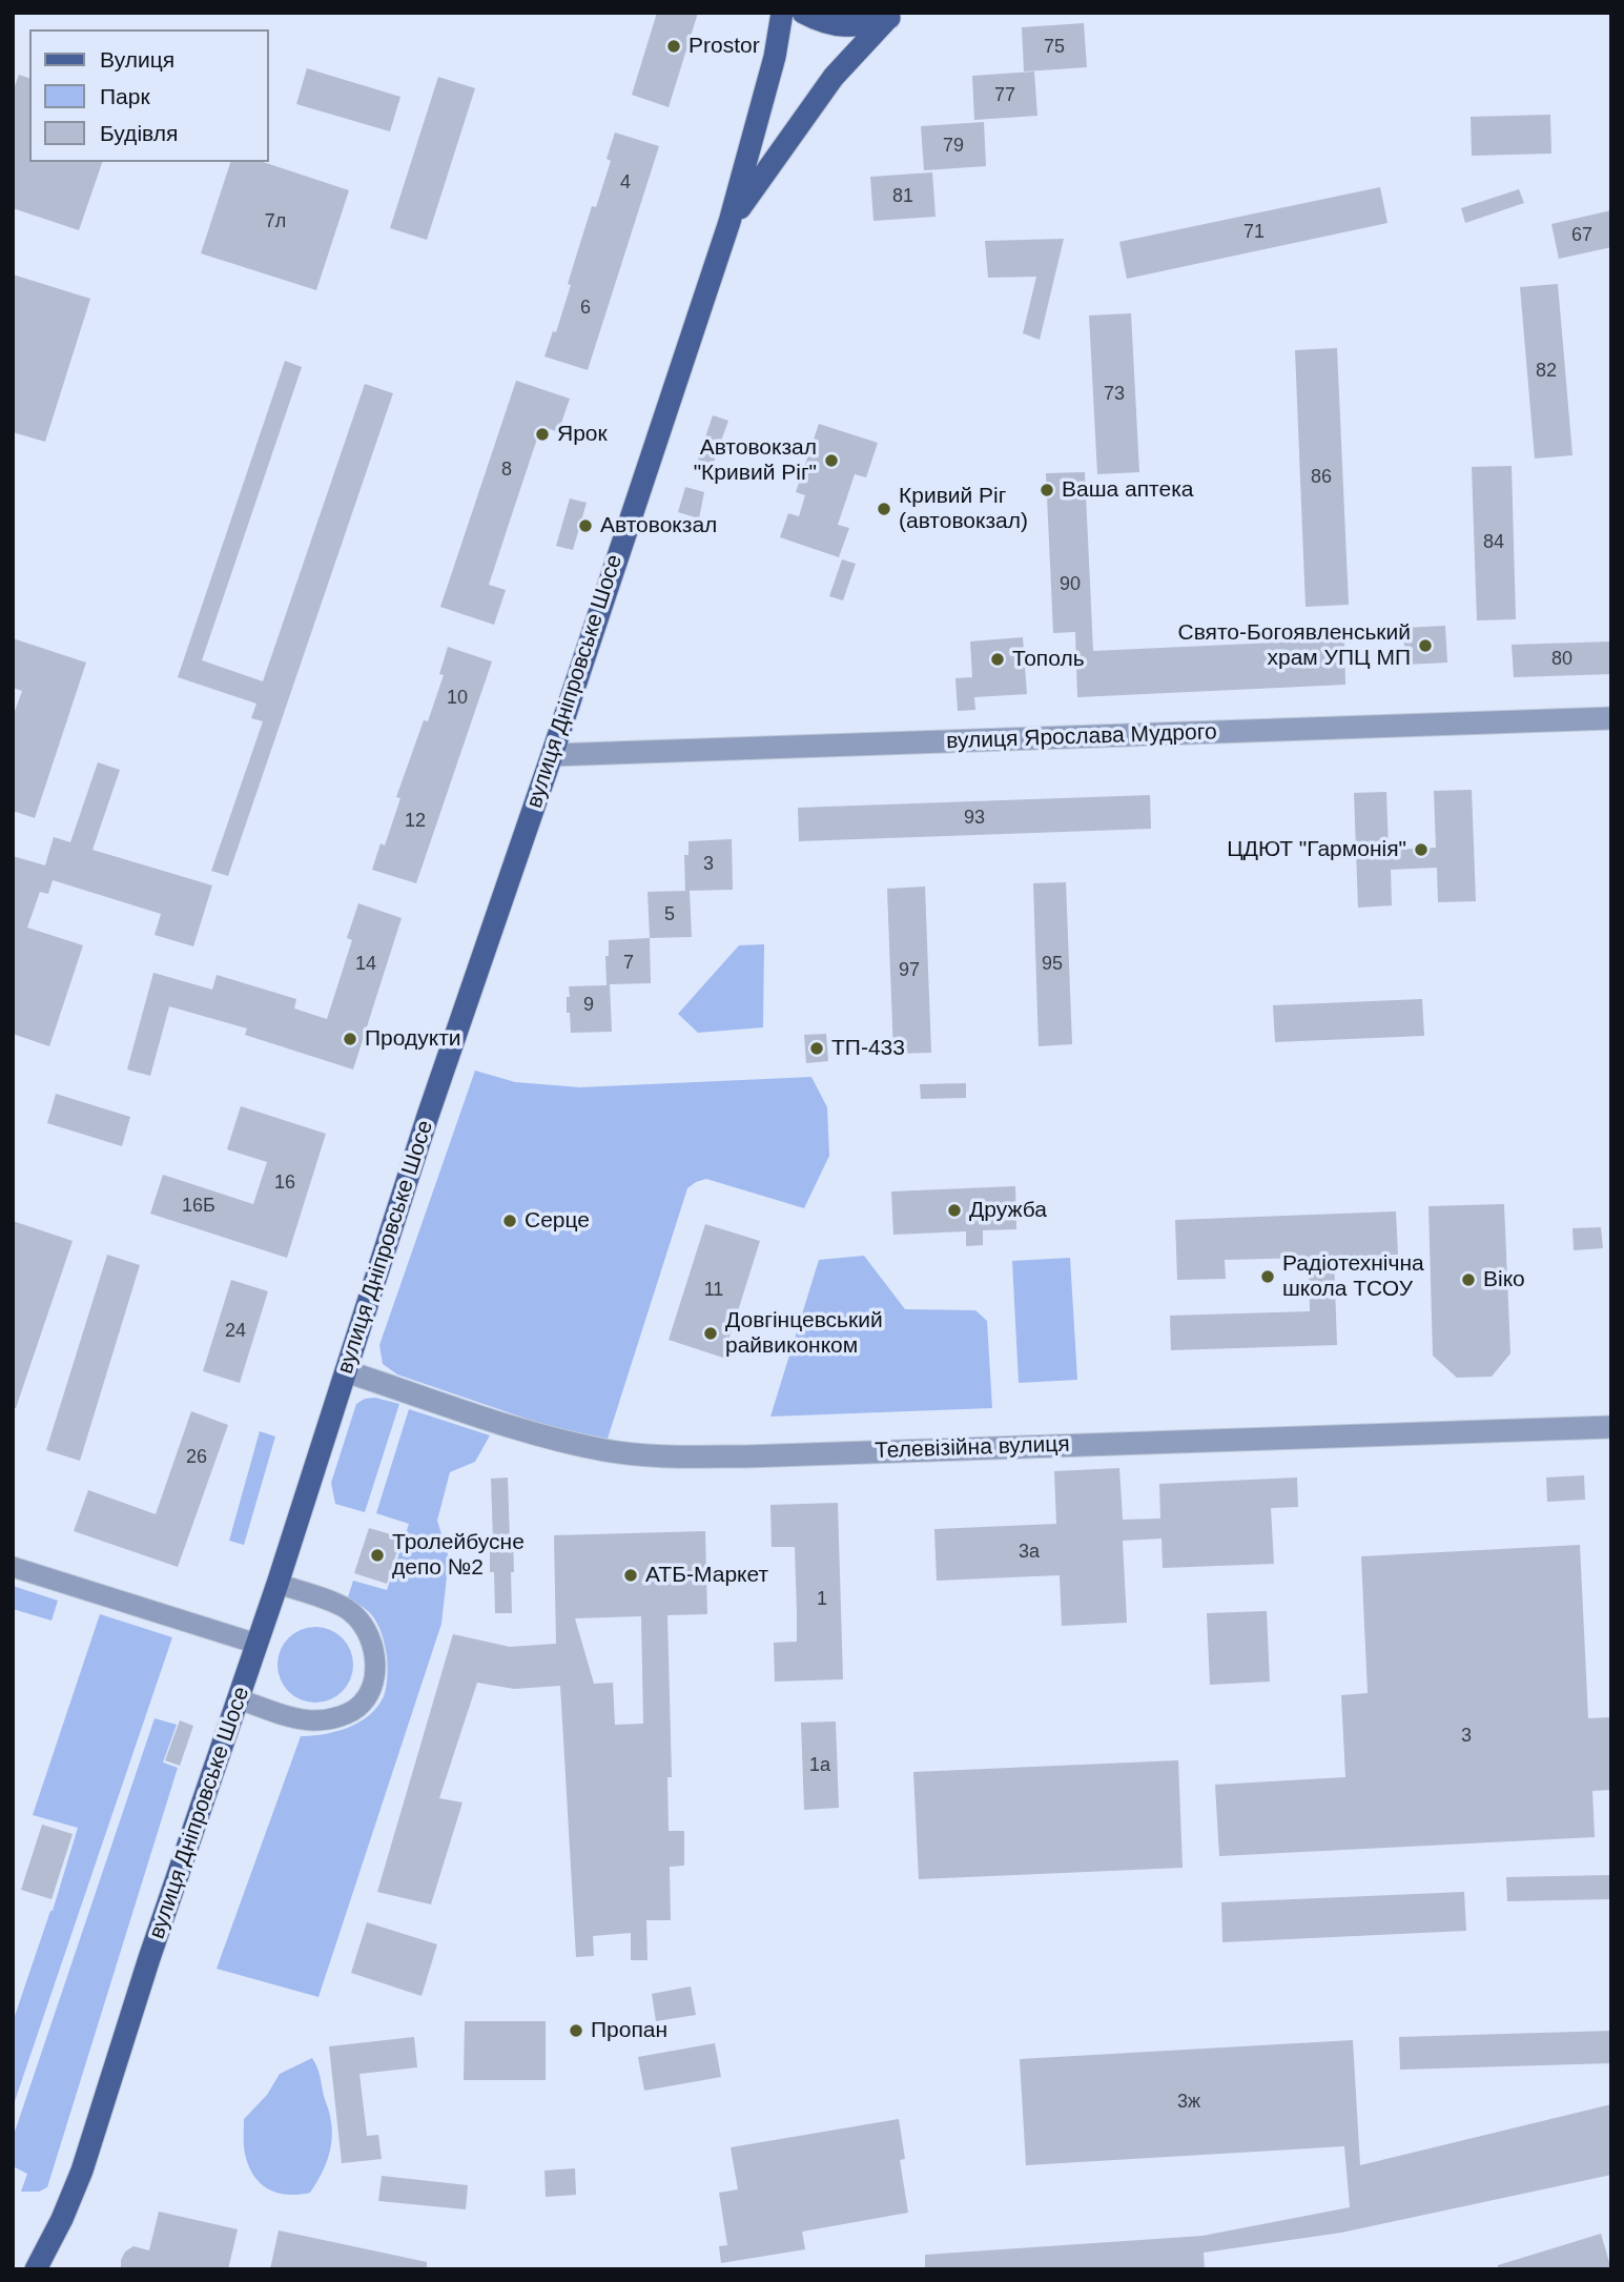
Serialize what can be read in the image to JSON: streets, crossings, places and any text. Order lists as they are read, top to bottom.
{
  "streets": {
    "main road": ["вулиця Дніпровське Шосе"],
    "street": ["вулиця Ярослава Мудрого", "Телевізійна вулиця"]
  },
  "crossings": [
    ["вулиця Дніпровське Шосе", "вулиця Ярослава Мудрого"],
    ["вулиця Дніпровське Шосе", "Телевізійна вулиця"]
  ],
  "places": [
    "Prostor",
    "Ярок",
    "Автовокзал \"Кривий Ріг\"",
    "Ваша аптека",
    "Кривий Ріг (автовокзал)",
    "Автовокзал",
    "Свято-Богоявленський храм УПЦ МП",
    "Тополь",
    "ЦДЮТ \"Гармонія\"",
    "Продукти",
    "ТП-433",
    "Дружба",
    "Серце",
    "Радіотехнічна школа ТСОУ",
    "Віко",
    "Довгінцевський райвиконком",
    "Тролейбусне депо №2",
    "АТБ-Маркет",
    "Пропан"
  ],
  "house_numbers": [
    "75",
    "77",
    "79",
    "4",
    "81",
    "7л",
    "71",
    "67",
    "6",
    "82",
    "73",
    "8",
    "86",
    "84",
    "90",
    "80",
    "10",
    "93",
    "12",
    "3",
    "5",
    "7",
    "14",
    "95",
    "97",
    "9",
    "16",
    "16Б",
    "11",
    "24",
    "26",
    "3а",
    "1",
    "3",
    "1а",
    "3ж"
  ],
  "legend": ["Вулиця", "Парк", "Будівля"]
}
